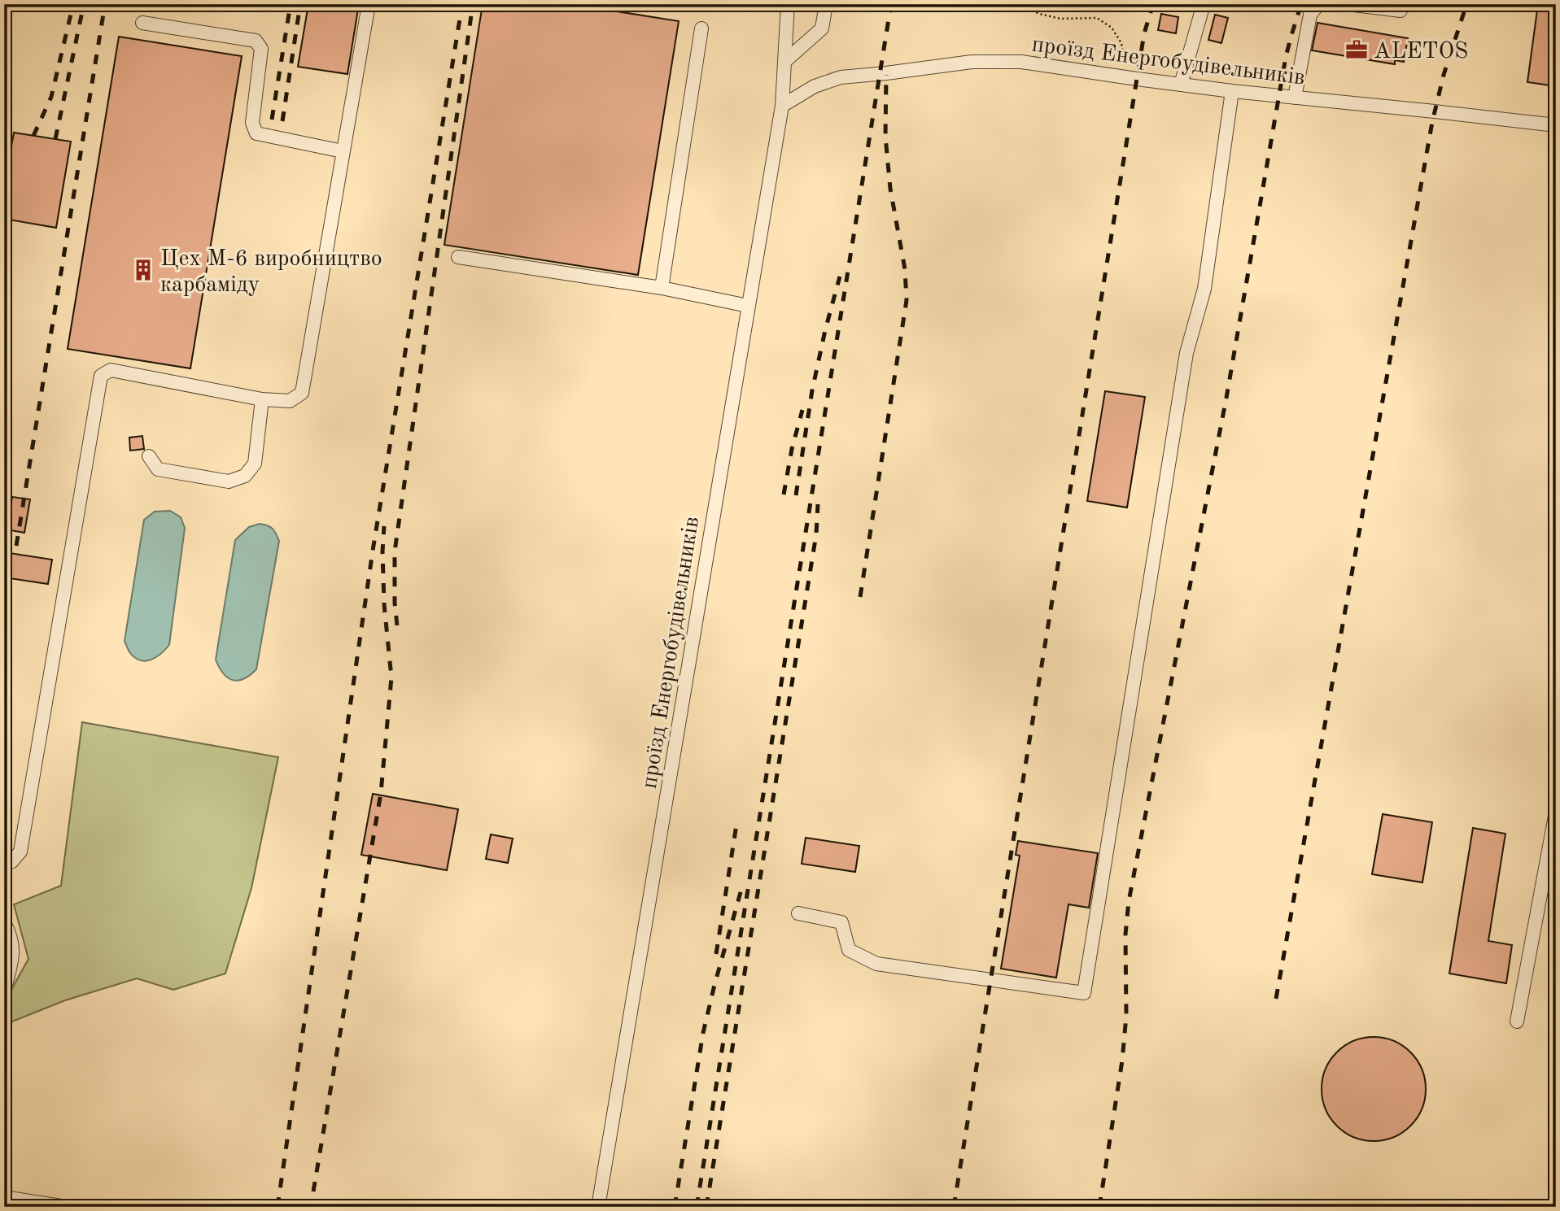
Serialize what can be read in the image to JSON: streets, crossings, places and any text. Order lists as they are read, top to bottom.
{
  "streets": {
    "street": ["проїзд Енергобудівельників"]
  },
  "places": {
    "office": ["ALETOS"],
    "building": ["Цех М-6 виробництво карбаміду"]
  }
}
